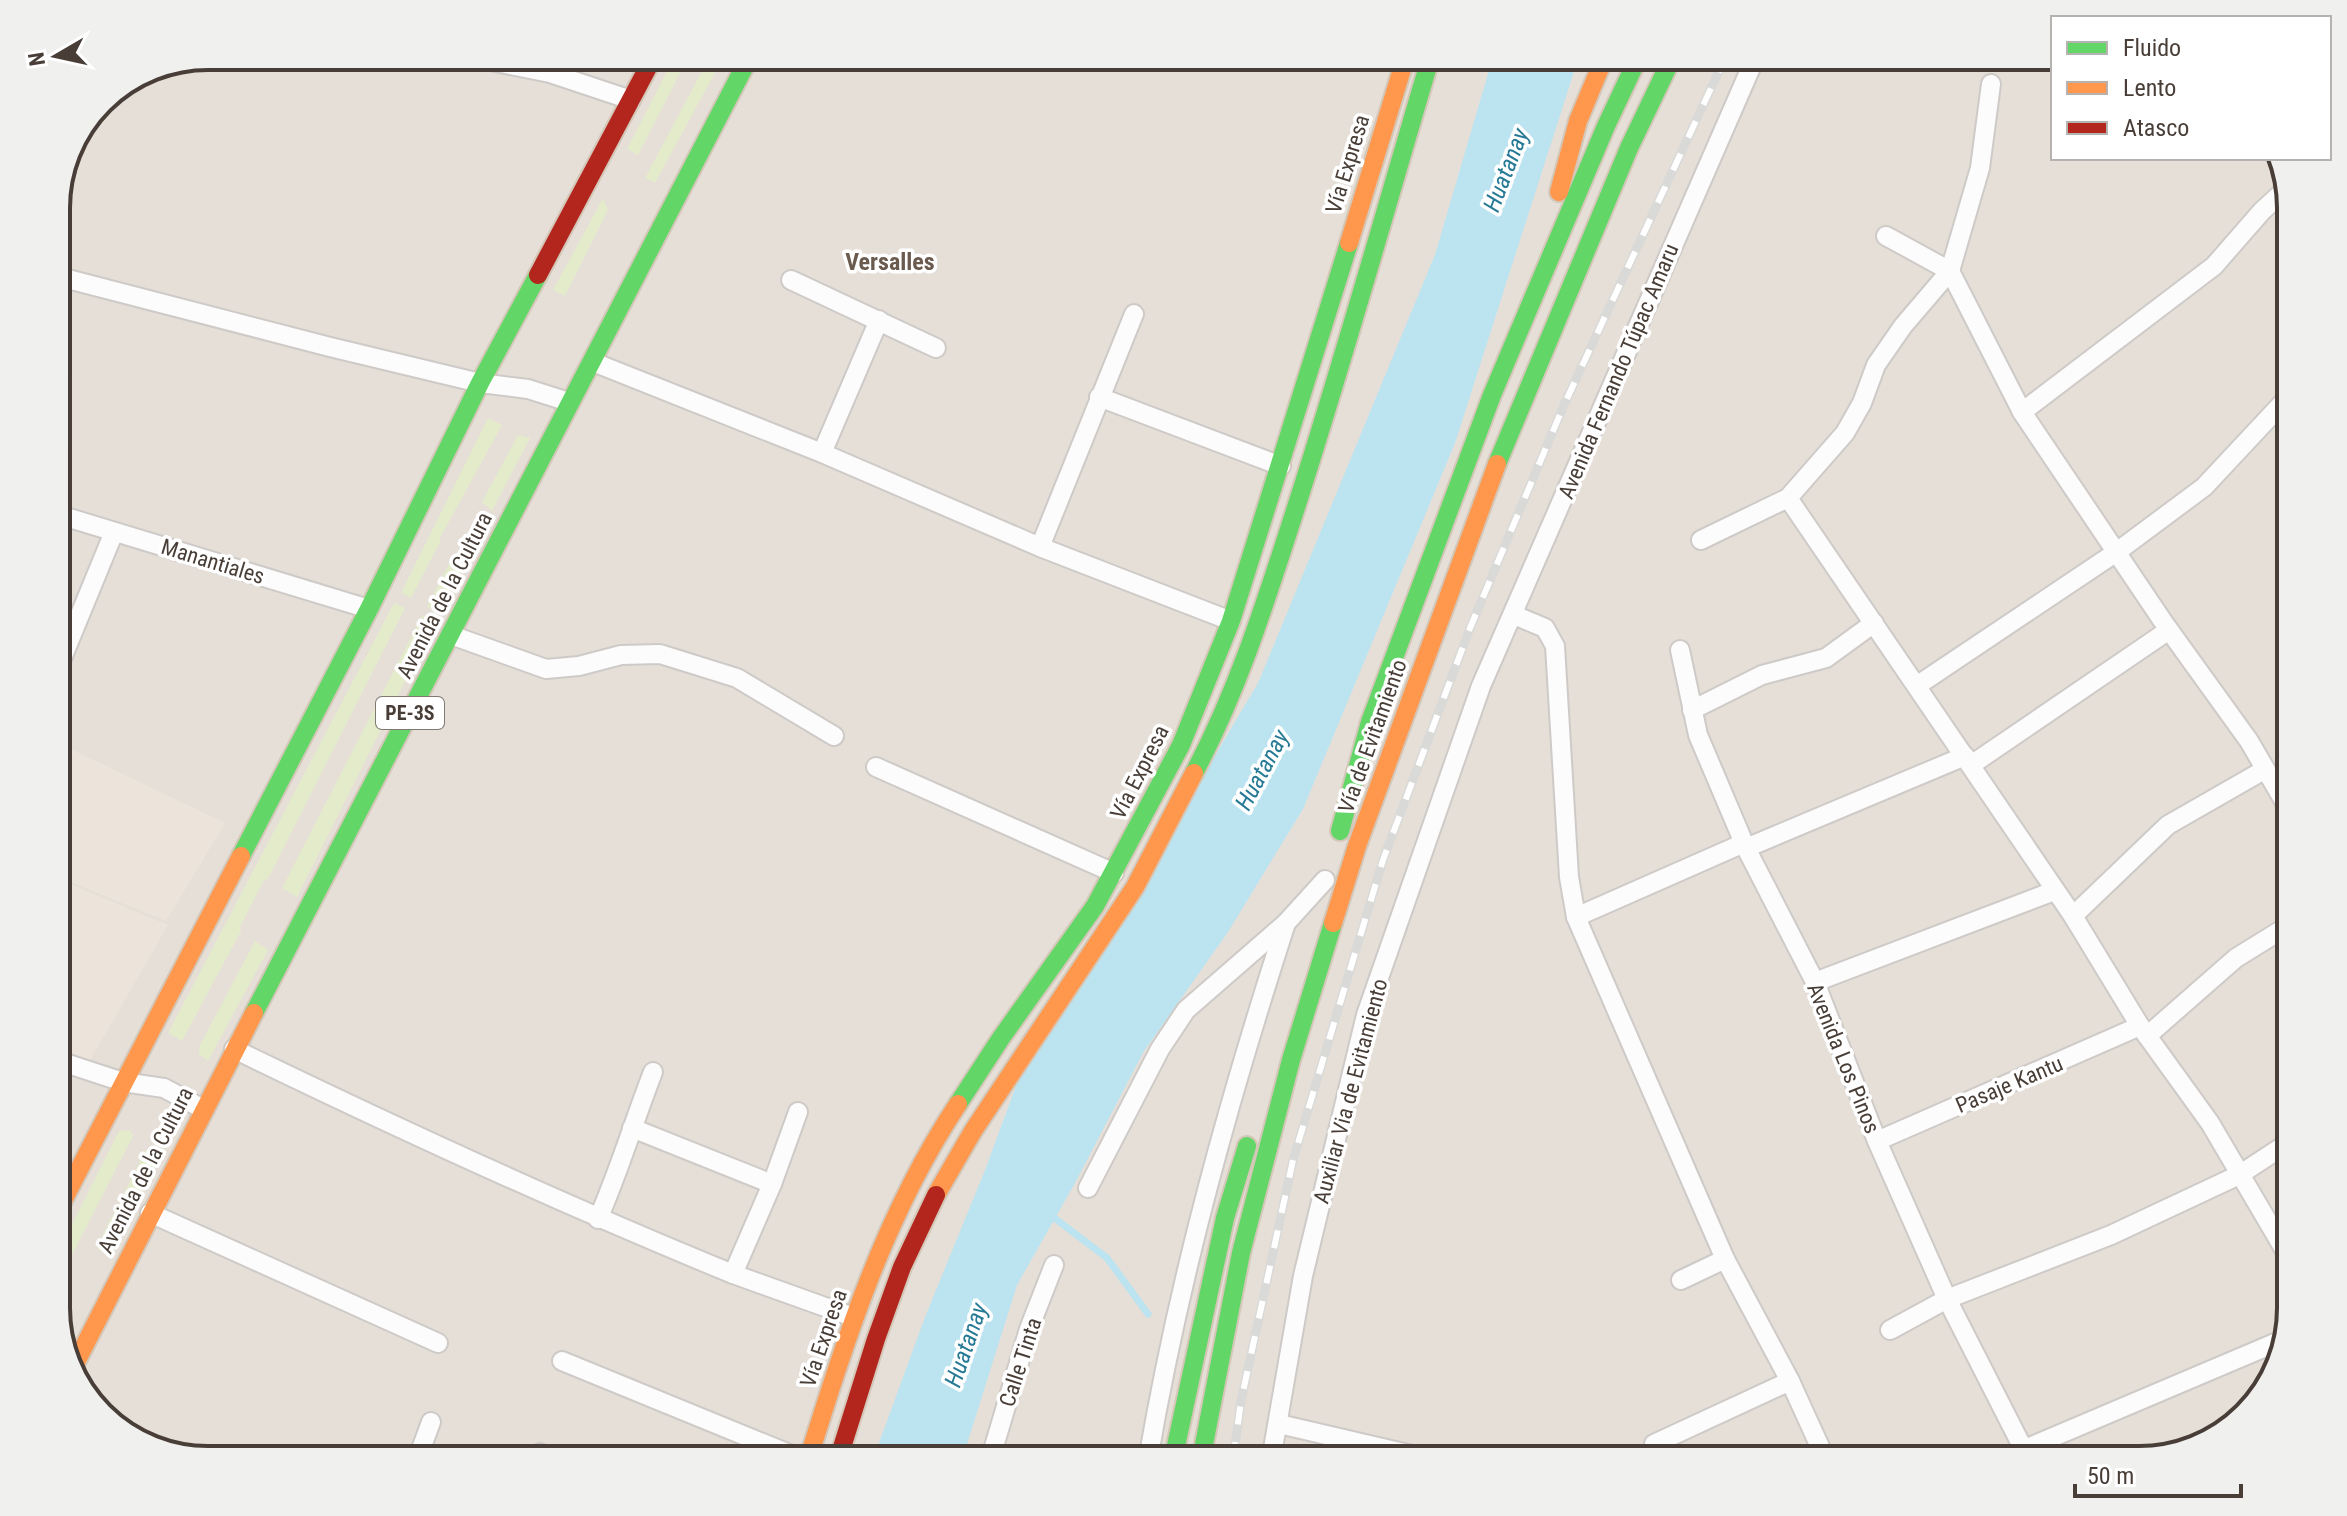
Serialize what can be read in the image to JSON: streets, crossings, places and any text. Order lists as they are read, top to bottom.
{
  "streets": {
    "main road": [
      "Vía Expresa",
      "Avenida de la Cultura",
      "PE-3S",
      "Vía de Evitamiento"
    ],
    "street": [
      "Avenida Fernando Túpac Amaru",
      "Manantiales",
      "Avenida Los Pinos",
      "Pasaje Kantu",
      "Auxiliar Via de Evitamiento",
      "Calle Tinta"
    ]
  },
  "crossings": [
    ["Avenida Fernando Túpac Amaru", "Auxiliar Via de Evitamiento"],
    ["Avenida Los Pinos", "Pasaje Kantu"]
  ],
  "districts": ["Versalles"],
  "water": ["Huatanay"],
  "legend": ["Fluido", "Lento", "Atasco"],
  "scale_bar": "50 m",
  "north": "left"
}
